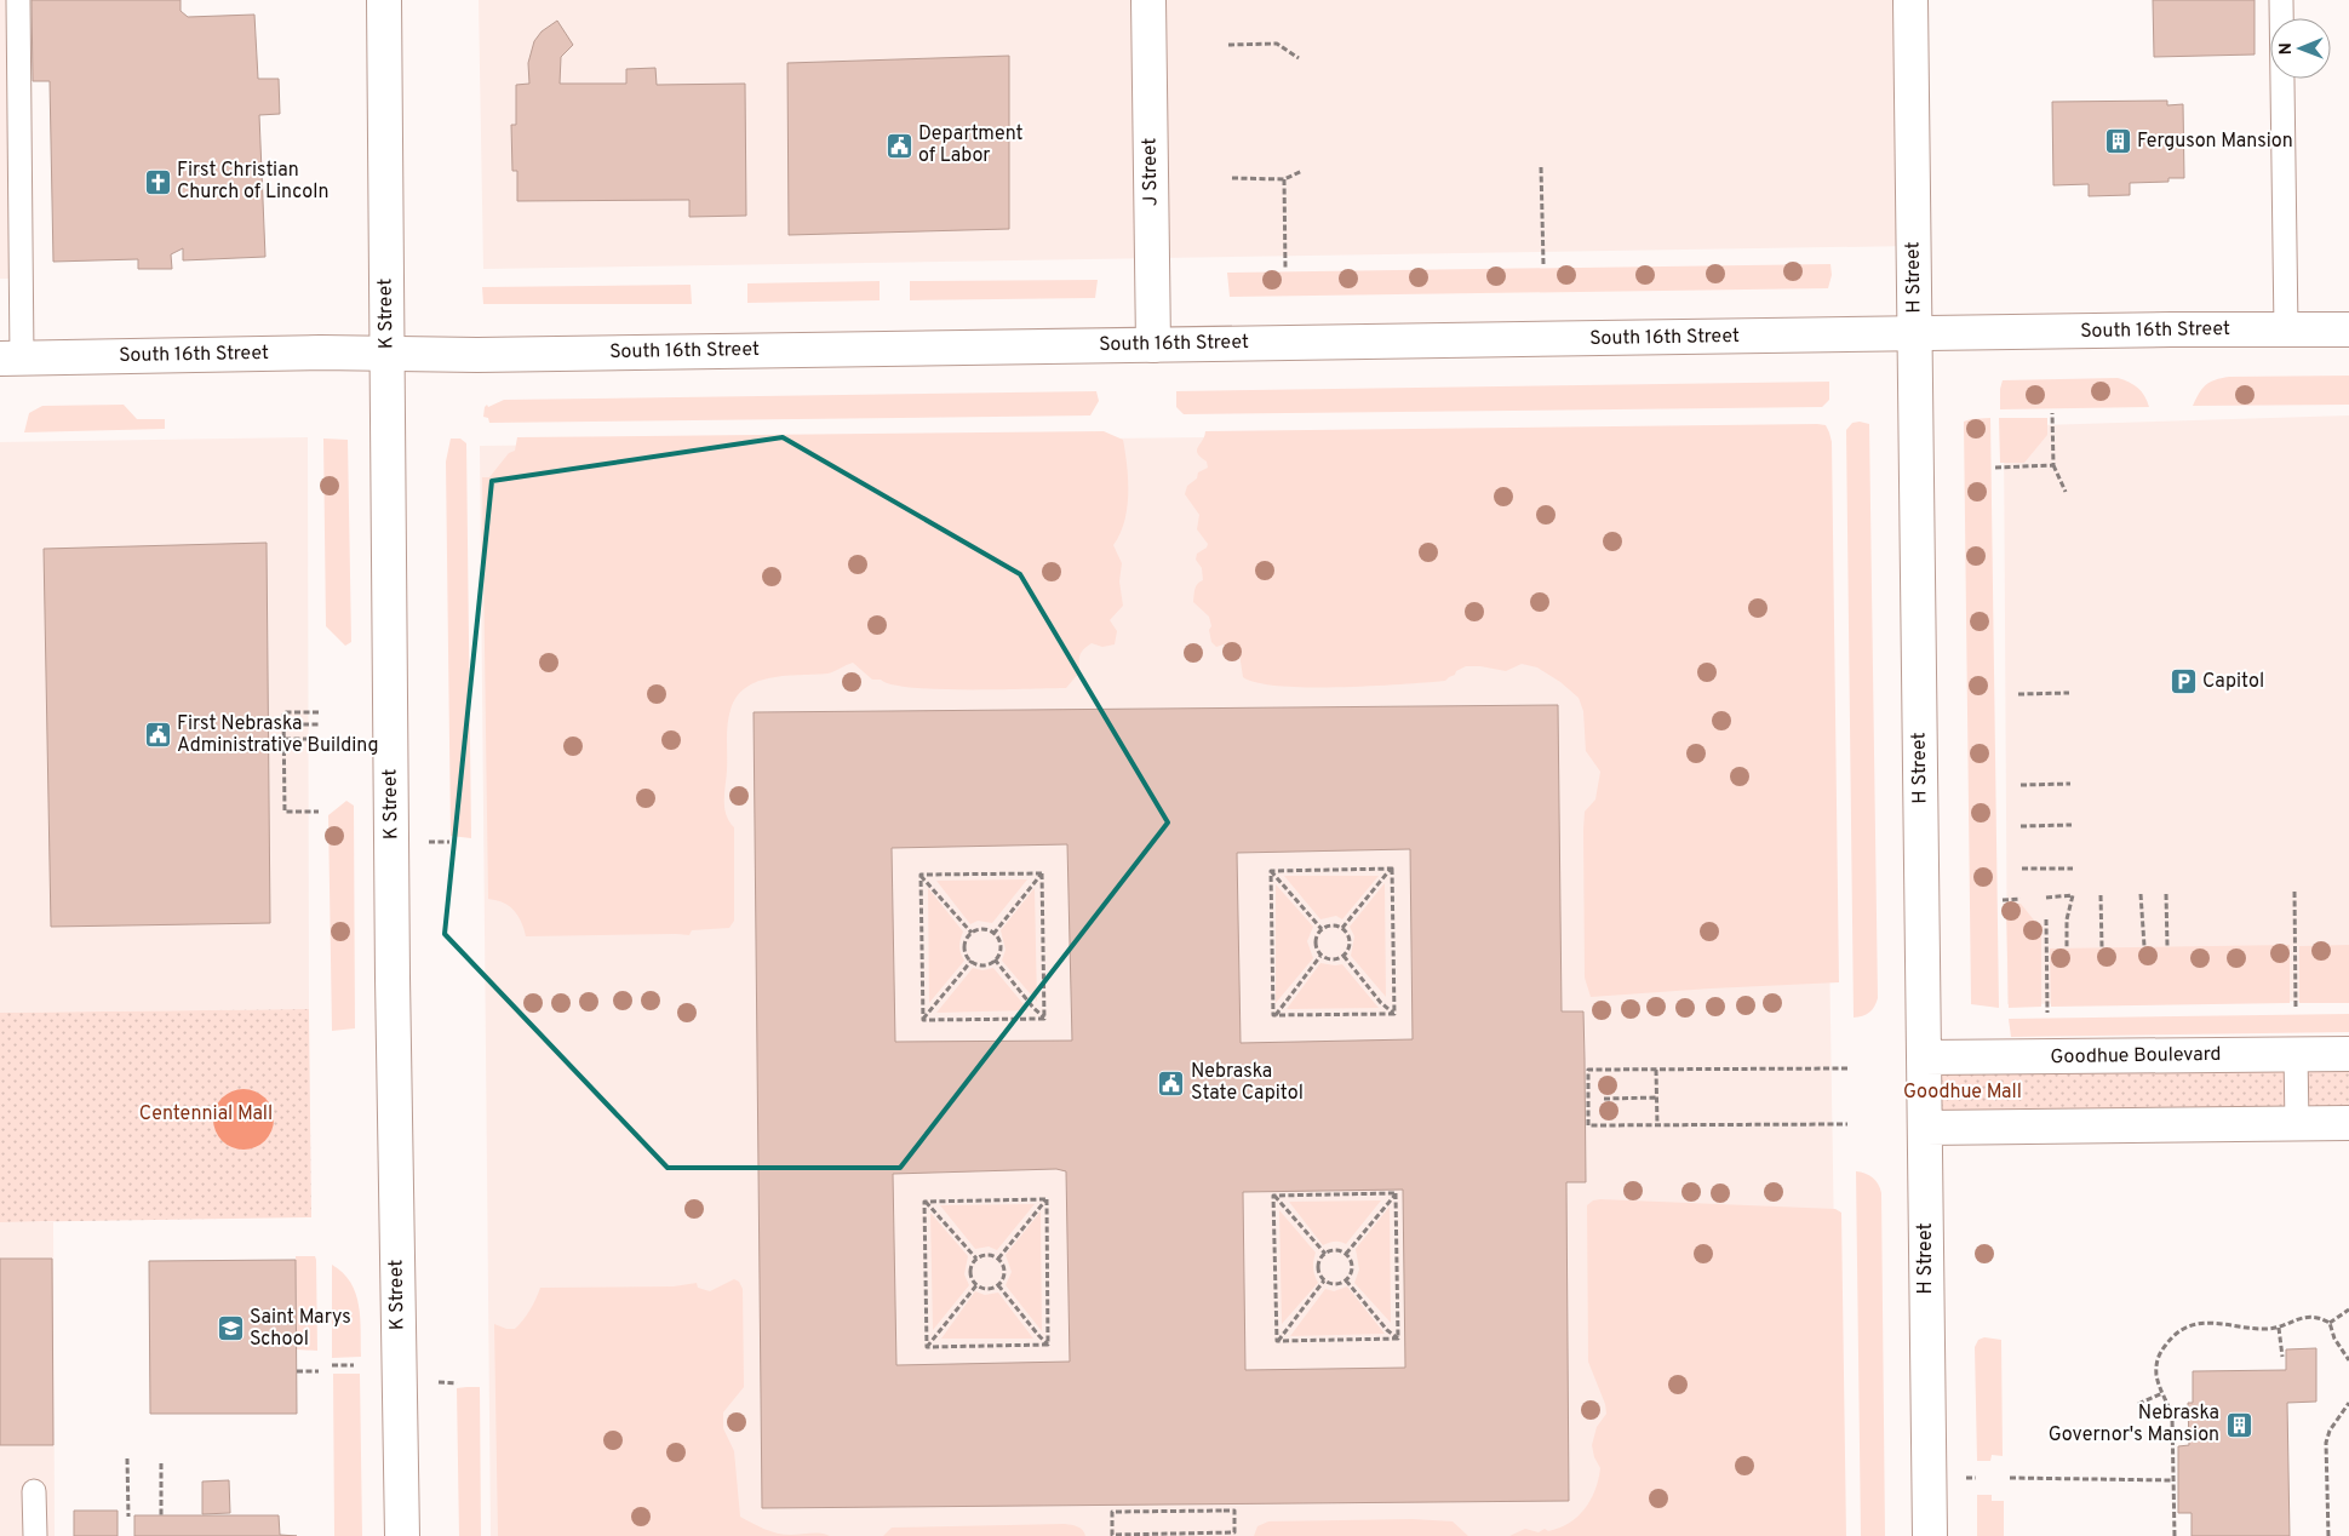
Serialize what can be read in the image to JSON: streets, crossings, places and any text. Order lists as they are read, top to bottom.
{
  "streets": {
    "main road": [
      "J Street",
      "H Street",
      "K Street",
      "South 16th Street",
      "Goodhue Boulevard"
    ]
  },
  "crossings": [
    ["J Street", "South 16th Street"],
    ["H Street", "South 16th Street"],
    ["H Street", "Goodhue Boulevard"],
    ["K Street", "South 16th Street"]
  ],
  "parks": ["Goodhue Mall", "Centennial Mall"],
  "places": {
    "building": ["Ferguson Mansion", "Nebraska Governor's Mansion"],
    "public building": ["Department of Labor", "First Nebraska Administrative Building", "Nebraska State Capitol"],
    "church": ["First Christian Church of Lincoln"],
    "parking": ["Capitol"],
    "school or university": ["Saint Marys School"]
  },
  "north": "left"
}
